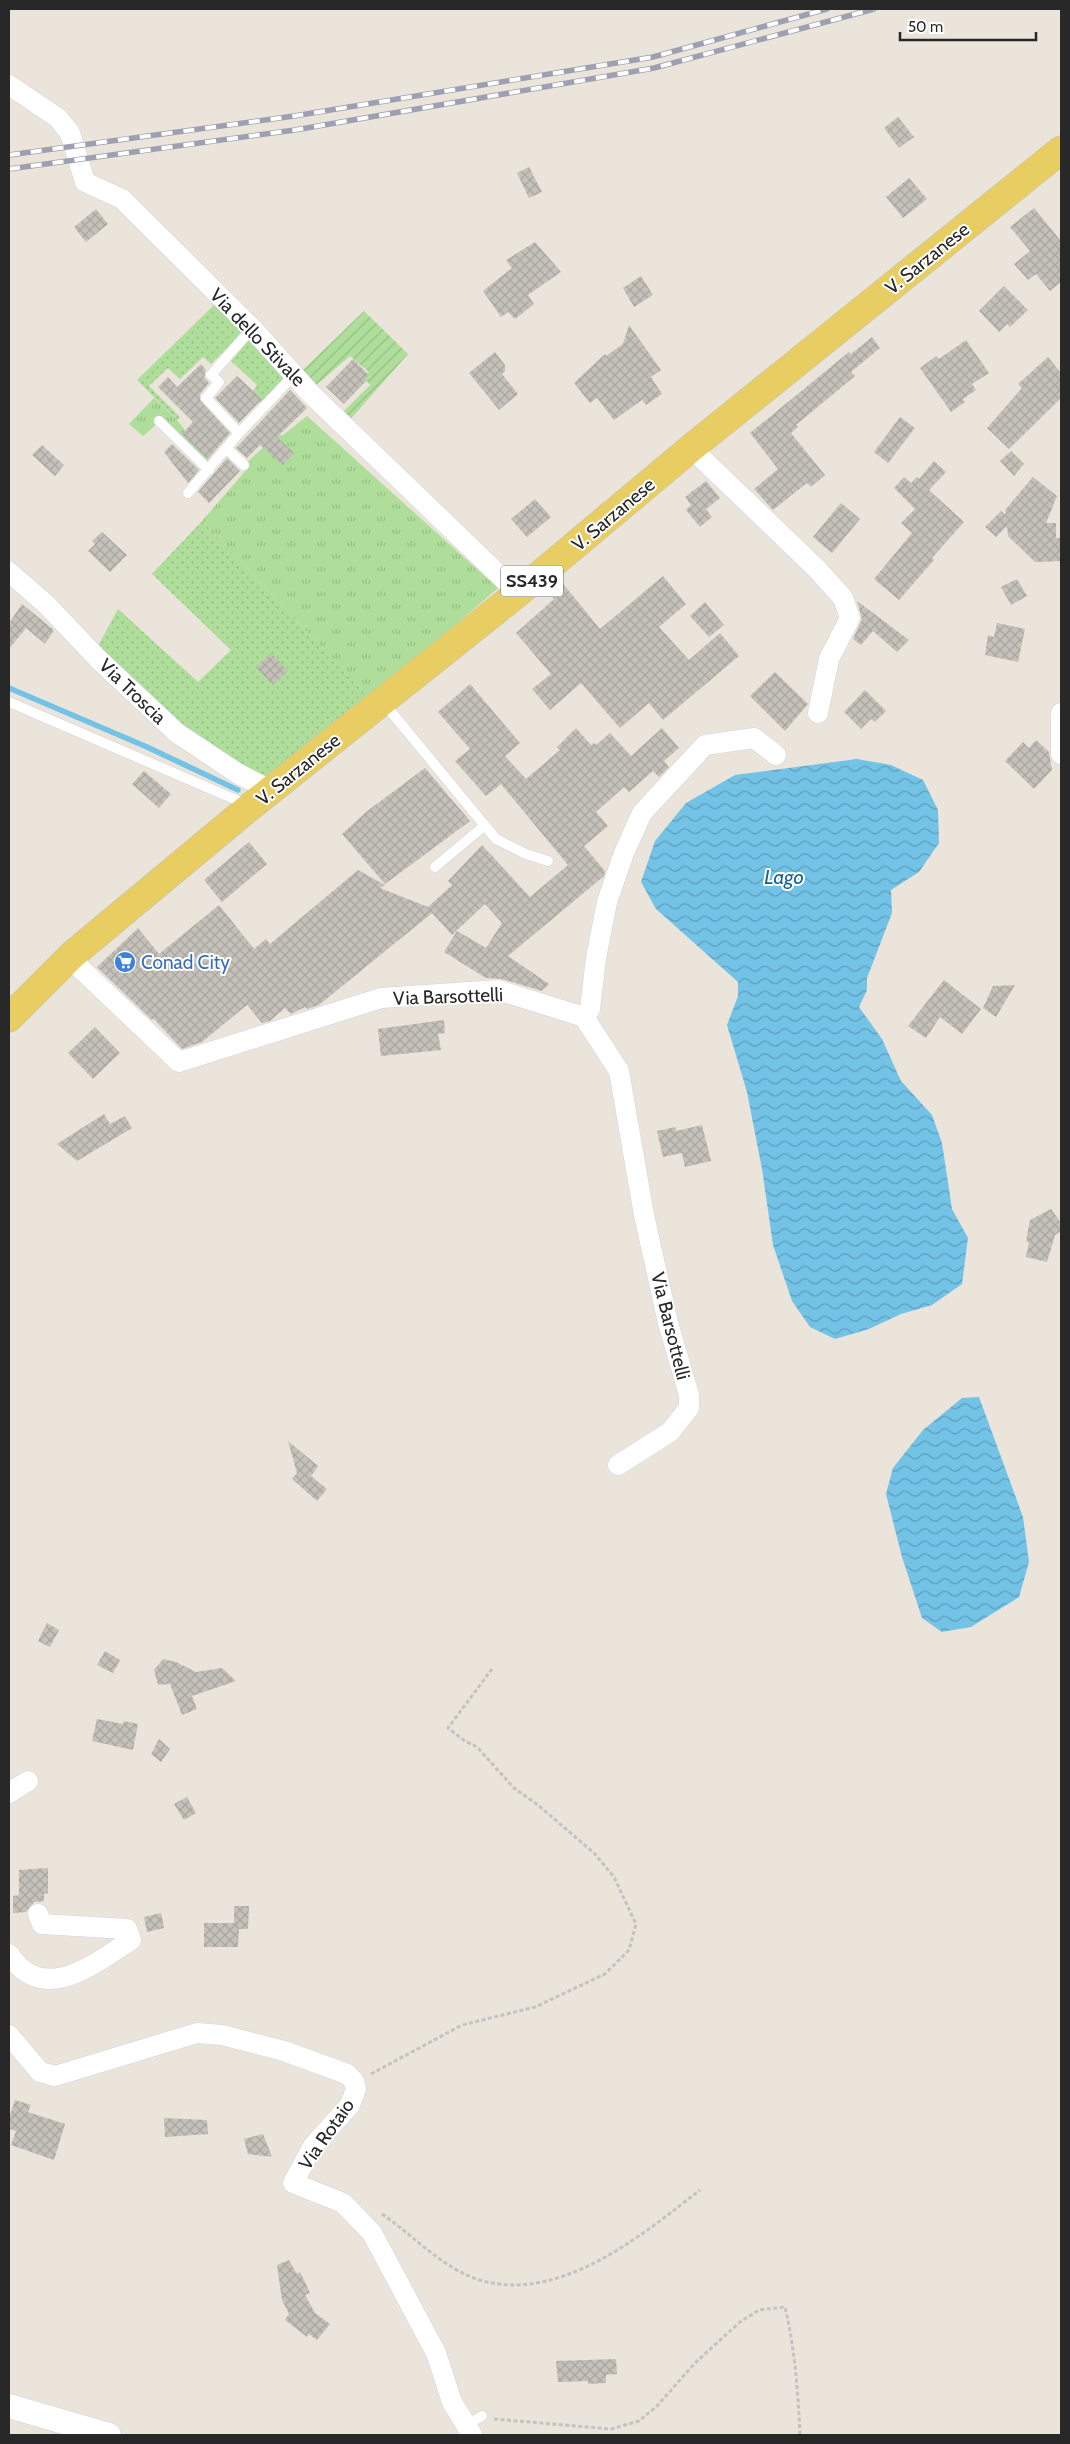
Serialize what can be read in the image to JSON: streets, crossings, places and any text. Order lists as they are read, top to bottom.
{
  "streets": {
    "main road": ["V. Sarzanese", "SS439"],
    "street": [
      "Via dello Stivale",
      "Via Troscia",
      "Via Barsottelli",
      "Via Rotaio"
    ]
  },
  "crossings": [
    ["V. Sarzanese", "Via dello Stivale"],
    ["V. Sarzanese", "Via Troscia"],
    ["V. Sarzanese", "Via Barsottelli"]
  ],
  "water": ["Lago"],
  "places": {
    "supermarket": ["Conad City"]
  },
  "scale_bar": "50 m"
}
